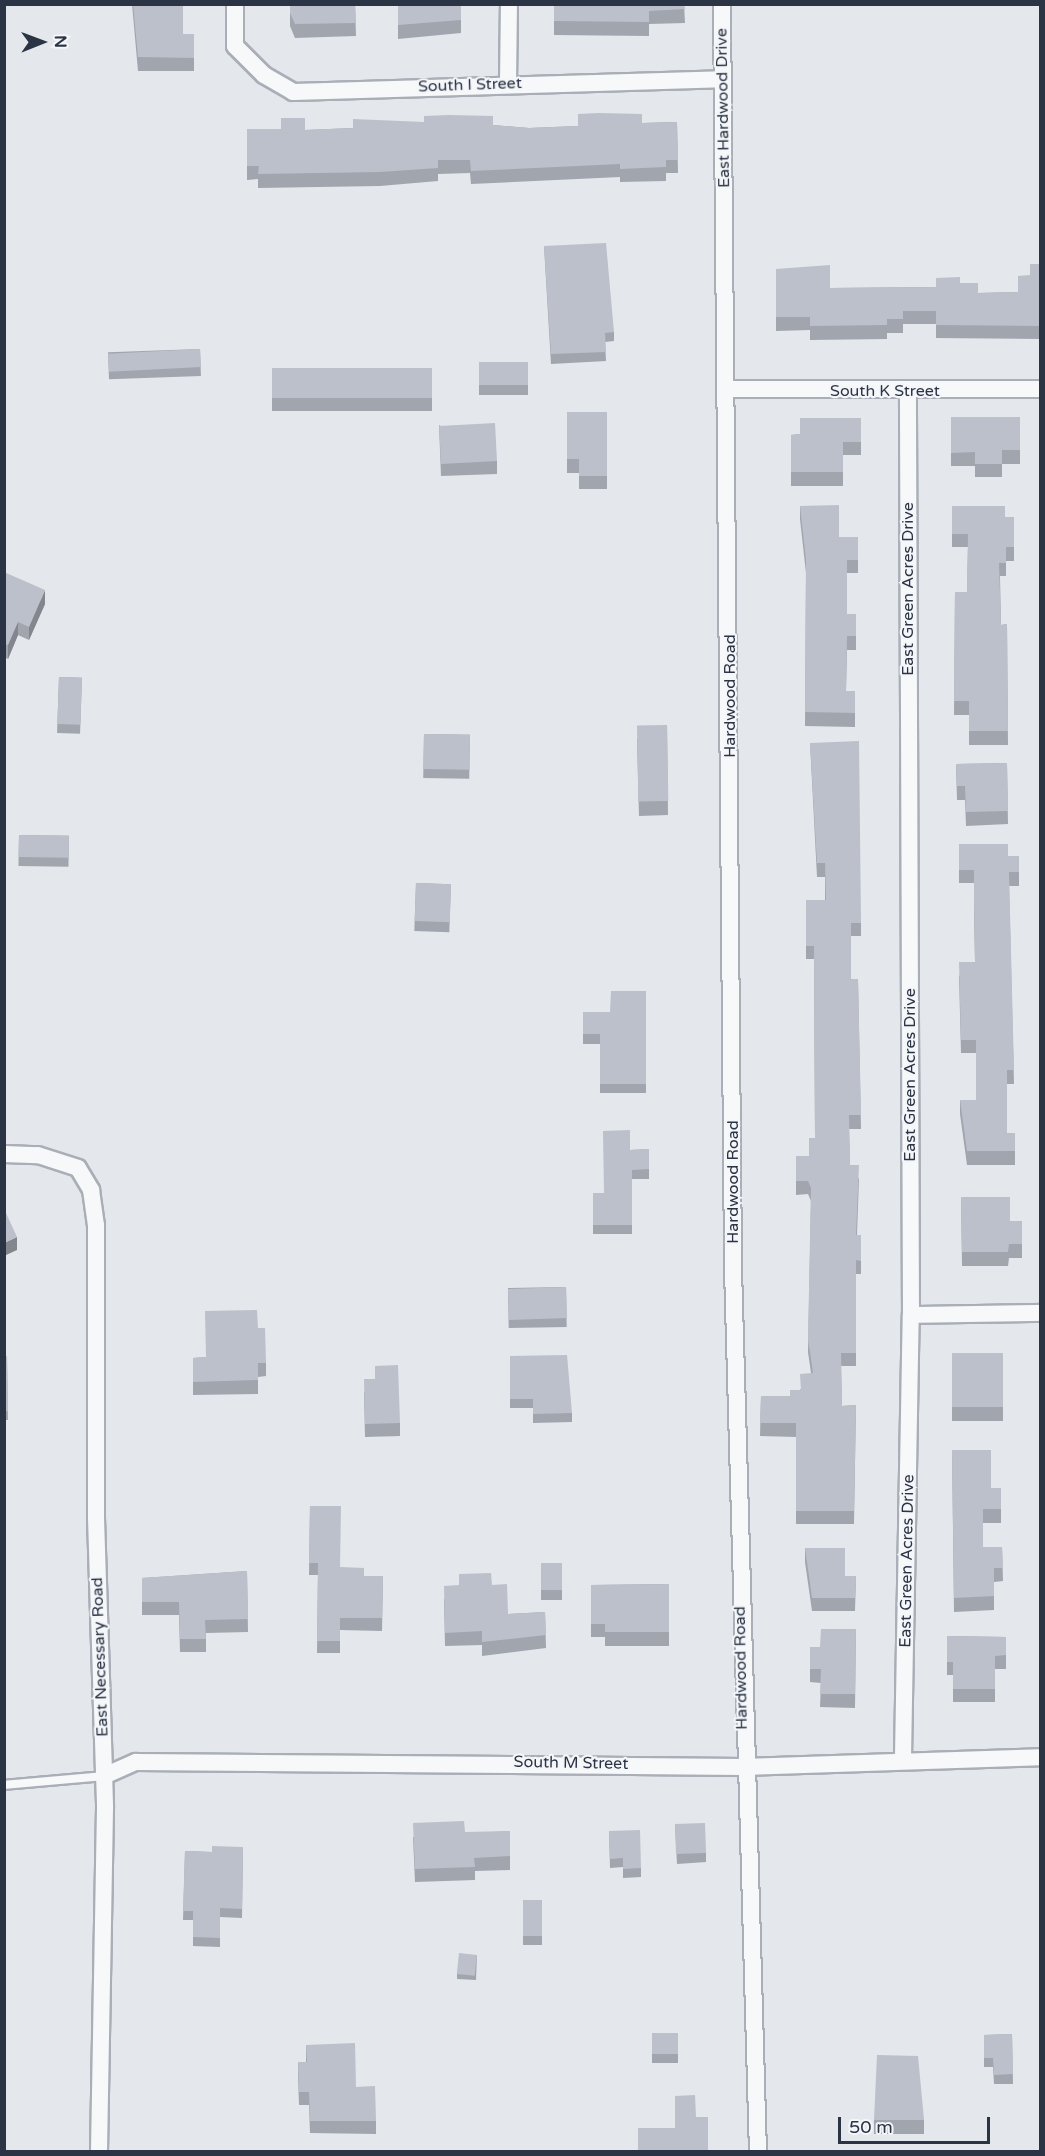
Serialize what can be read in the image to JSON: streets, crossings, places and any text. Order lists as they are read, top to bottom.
{
  "streets": {
    "street": [
      "South I Street",
      "East Hardwood Drive",
      "South K Street",
      "East Green Acres Drive",
      "Hardwood Road",
      "East Necessary Road",
      "South M Street"
    ]
  },
  "crossings": [
    ["South I Street", "East Hardwood Drive"],
    ["East Hardwood Drive", "Hardwood Road"],
    ["South K Street", "East Green Acres Drive"],
    ["South K Street", "Hardwood Road"],
    ["East Green Acres Drive", "South M Street"],
    ["Hardwood Road", "South M Street"],
    ["East Necessary Road", "South M Street"]
  ],
  "scale_bar": "50 m",
  "north": "right"
}
